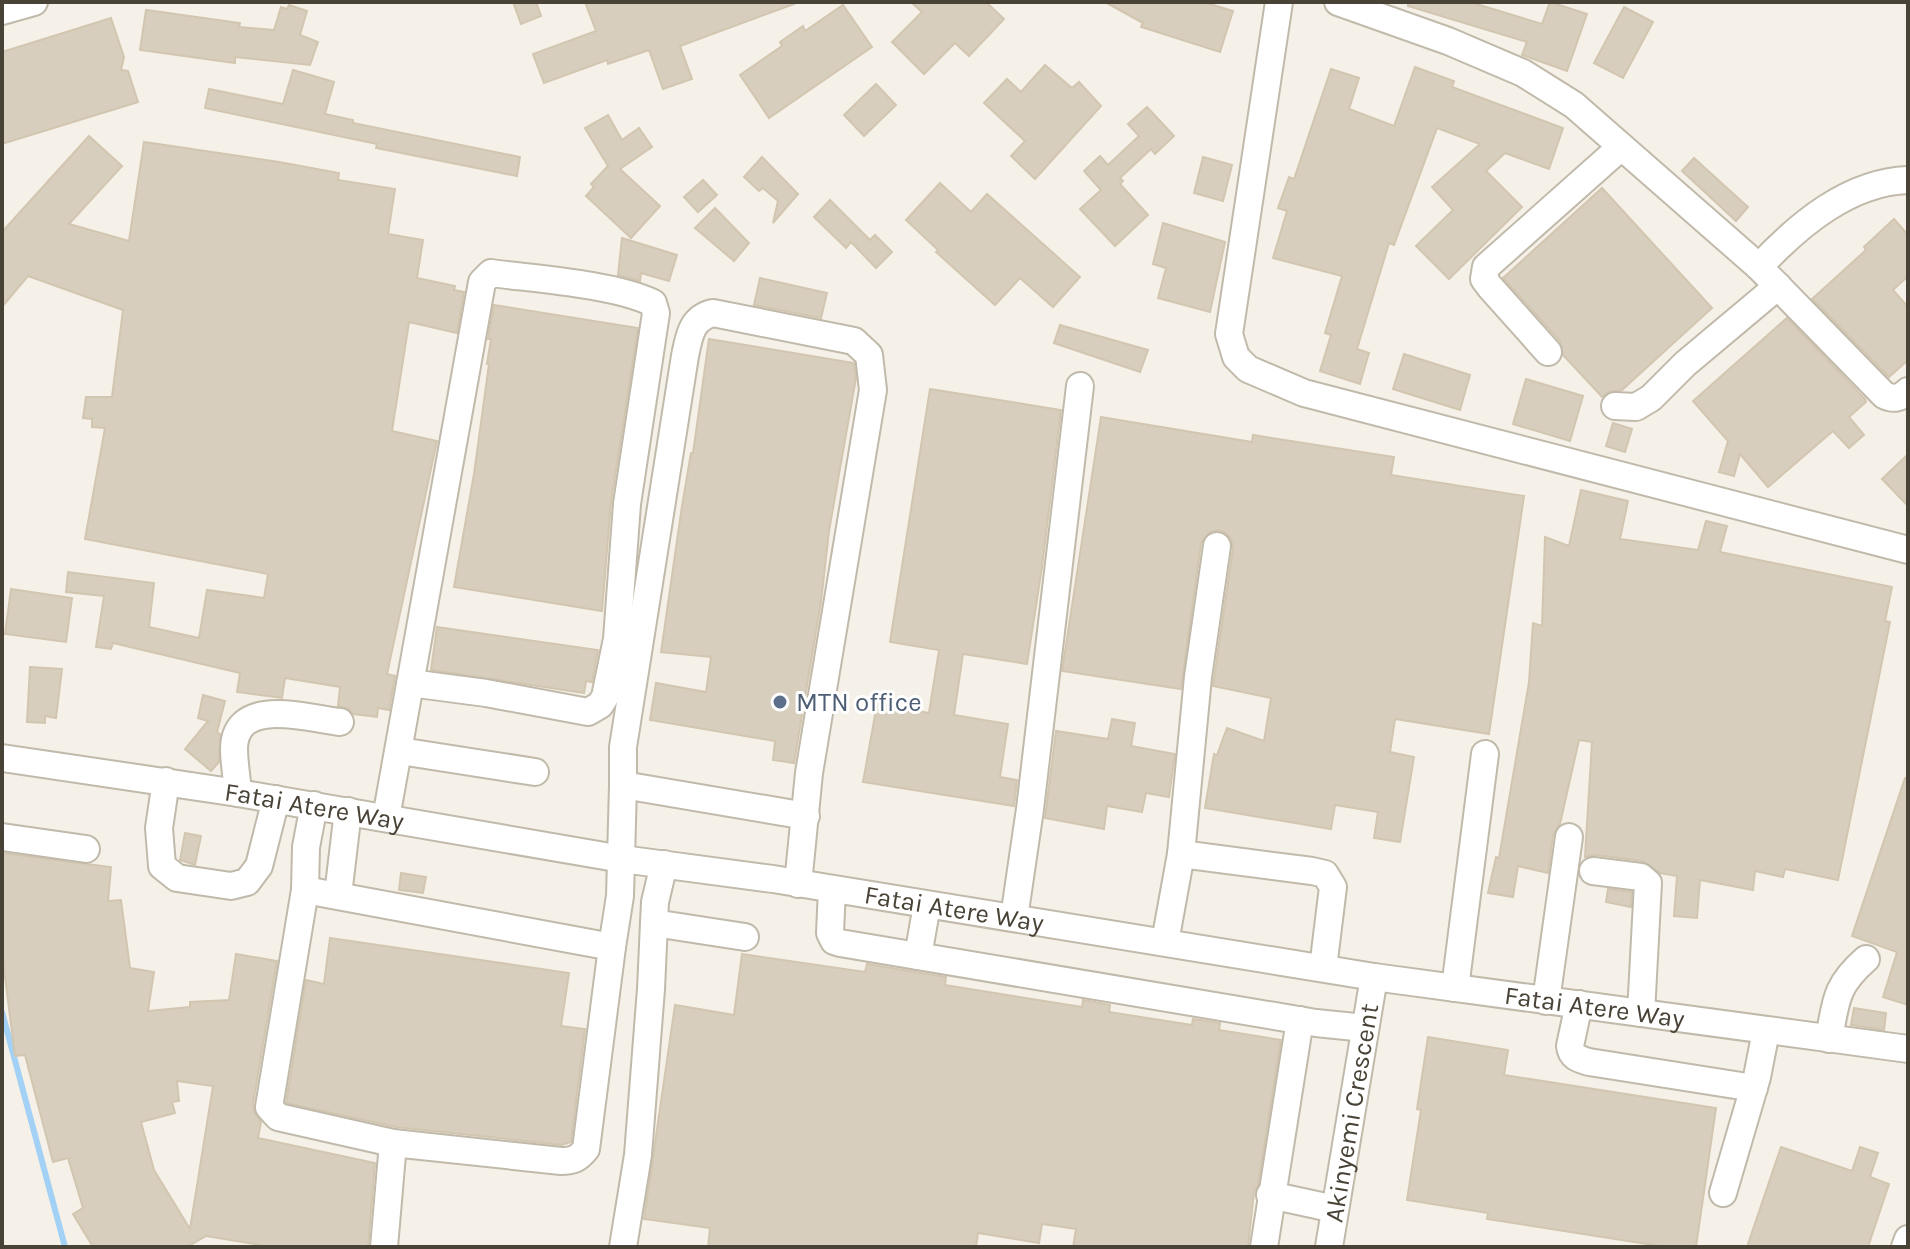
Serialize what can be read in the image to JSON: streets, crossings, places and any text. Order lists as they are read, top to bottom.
{
  "streets": {
    "street": ["Fatai Atere Way", "Akinyemi Crescent"]
  },
  "crossings": [
    ["Fatai Atere Way", "Akinyemi Crescent"]
  ],
  "places": ["MTN office"]
}
